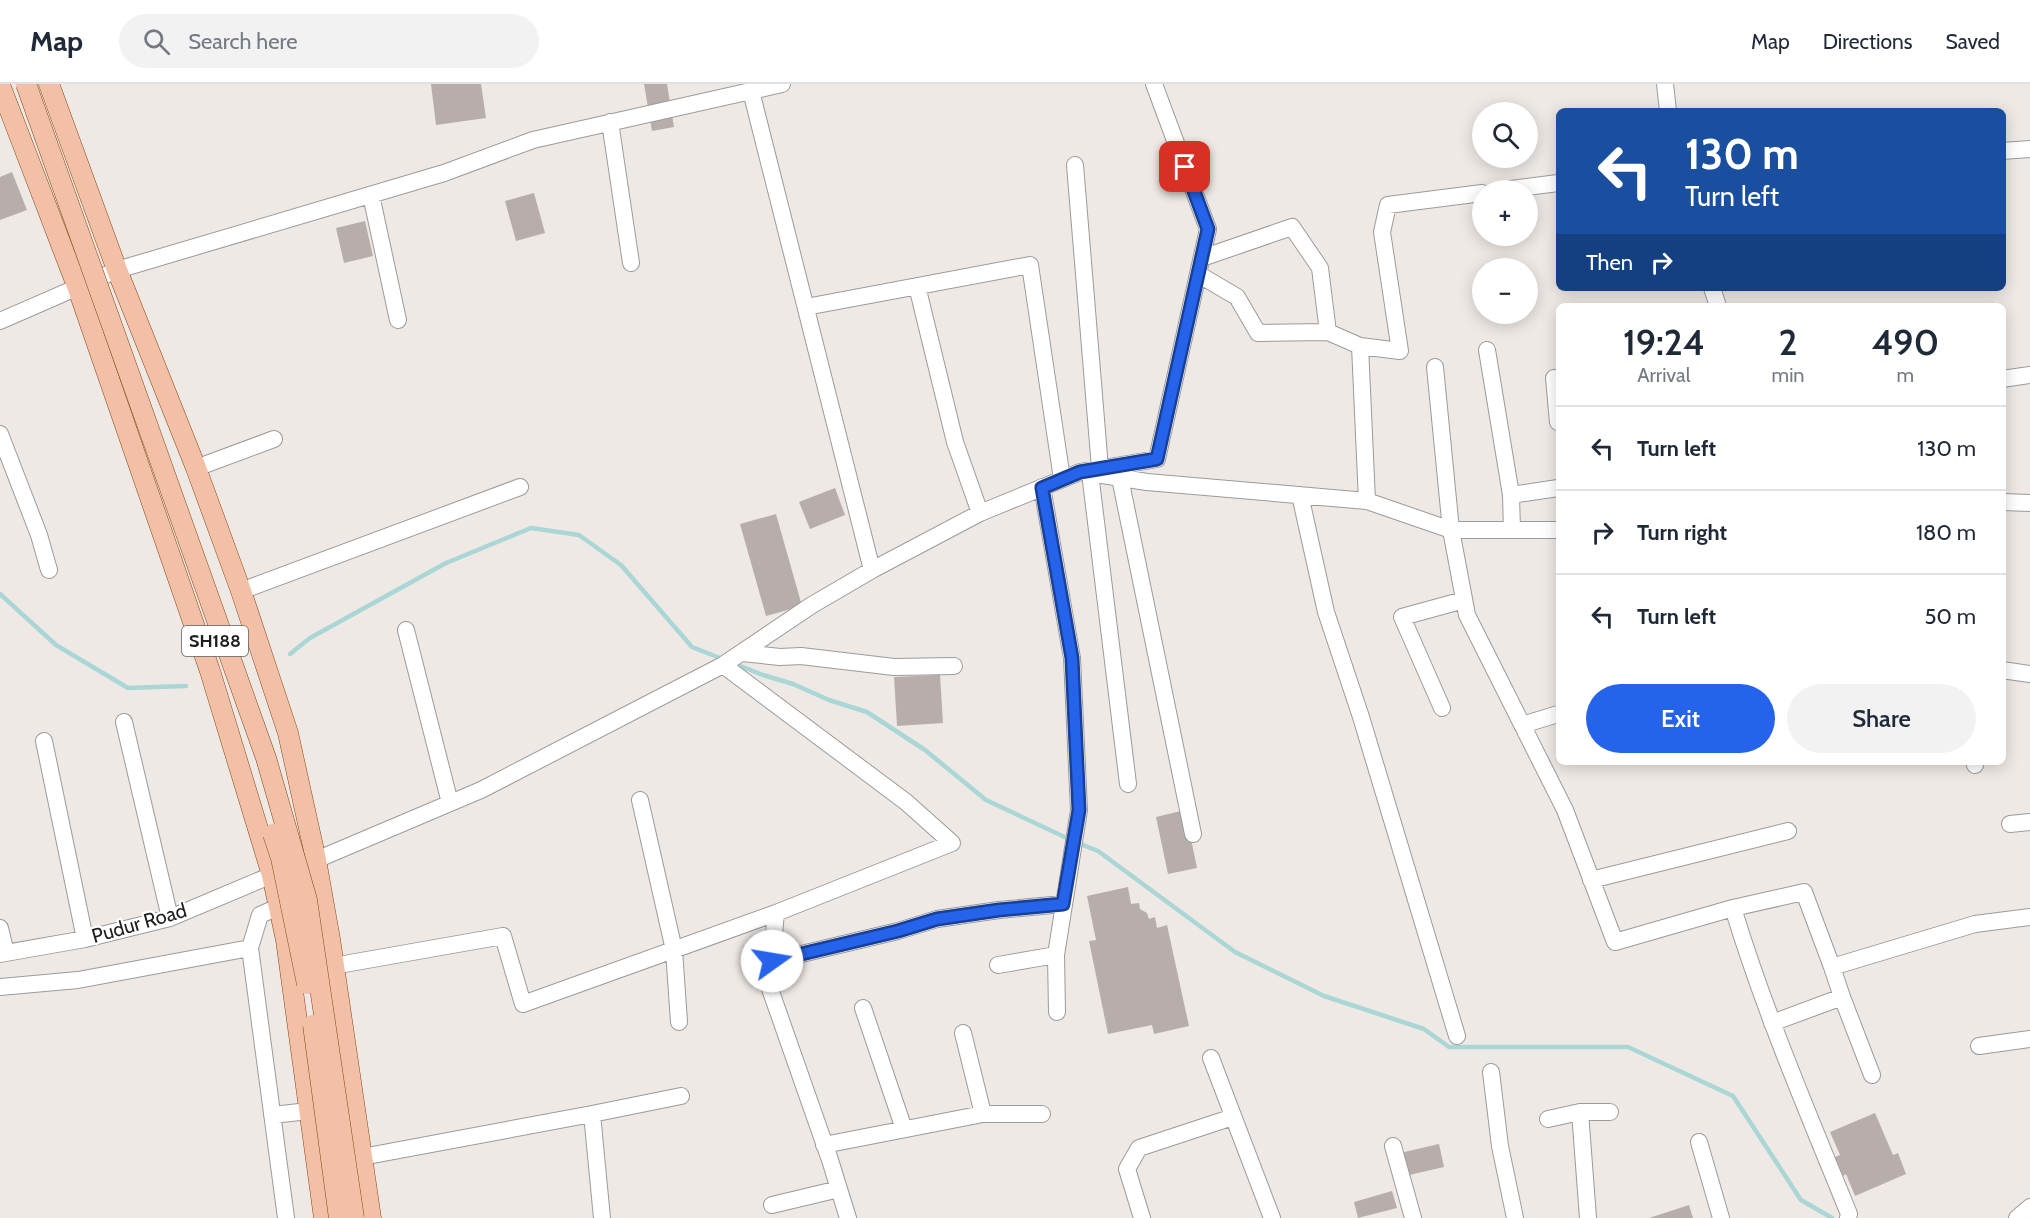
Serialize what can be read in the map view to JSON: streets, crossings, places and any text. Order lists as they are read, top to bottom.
{
  "streets": {
    "main road": ["SH188"],
    "street": ["Pudur Road"]
  },
  "crossings": [
    ["SH188", "Pudur Road"]
  ],
  "page": {
    "header": "Map",
    "search": "Search here",
    "nav": ["Map", "Directions", "Saved"],
    "map_buttons": ["+", "−"],
    "turn": ["130 m", "Turn left"],
    "then": "Then",
    "eta": [
      "19:24",
      "Arrival",
      "2",
      "min",
      "490",
      "m"
    ],
    "list": [
      {
        "name": "Turn left",
        "value": "130 m"
      },
      {
        "name": "Turn right",
        "value": "180 m"
      },
      {
        "name": "Turn left",
        "value": "50 m"
      }
    ],
    "buttons": ["Exit", "Share"]
  }
}
